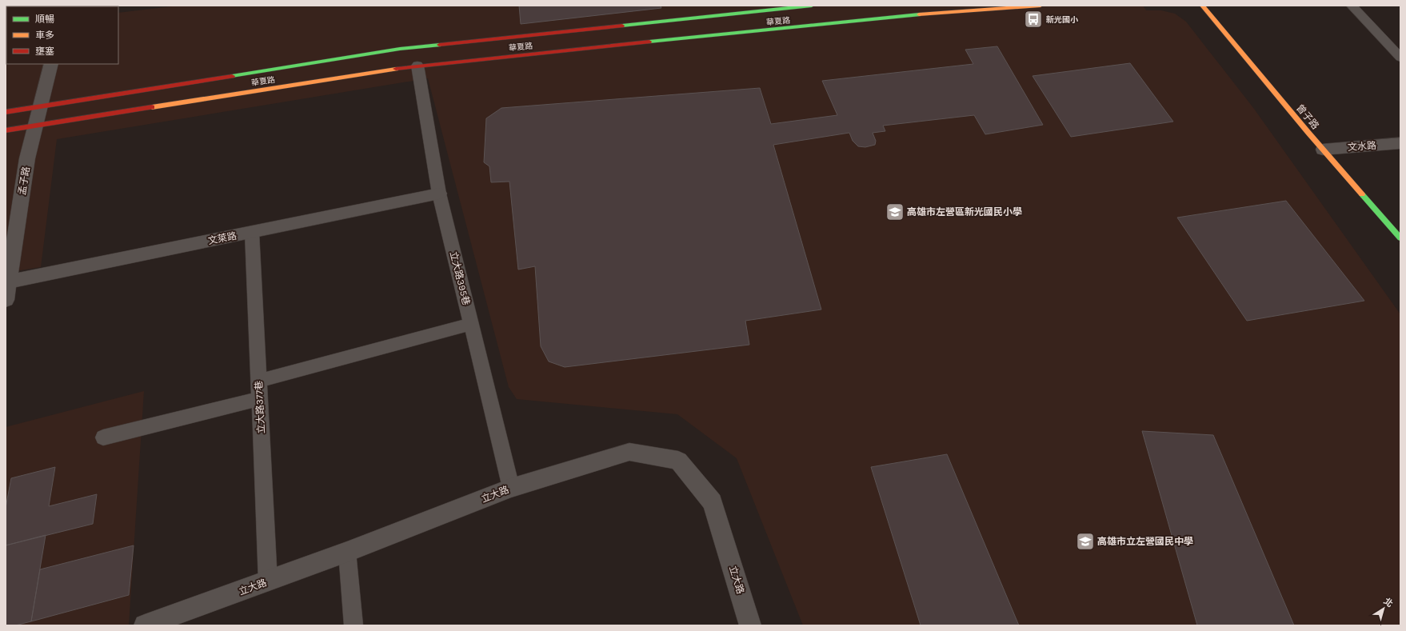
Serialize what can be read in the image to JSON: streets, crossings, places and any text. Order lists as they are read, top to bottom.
{
  "streets": {
    "street": [
      "華夏路",
      "曾子路",
      "文水路",
      "孟子路",
      "文萊路",
      "立大路"
    ],
    "lane": ["立大路395巷", "立大路377巷"]
  },
  "crossings": [
    ["華夏路", "孟子路"],
    ["華夏路", "立大路395巷"],
    ["曾子路", "文水路"],
    ["孟子路", "文萊路"],
    ["文萊路", "立大路395巷"],
    ["文萊路", "立大路377巷"],
    ["立大路395巷", "立大路"],
    ["立大路377巷", "立大路"]
  ],
  "places": {
    "bus stop": ["新光國小"],
    "school or university": ["高雄市左營區新光國民小學", "高雄市立左營國民中學"]
  },
  "legend": ["順暢", "車多", "壅塞"],
  "north": "top right"
}
